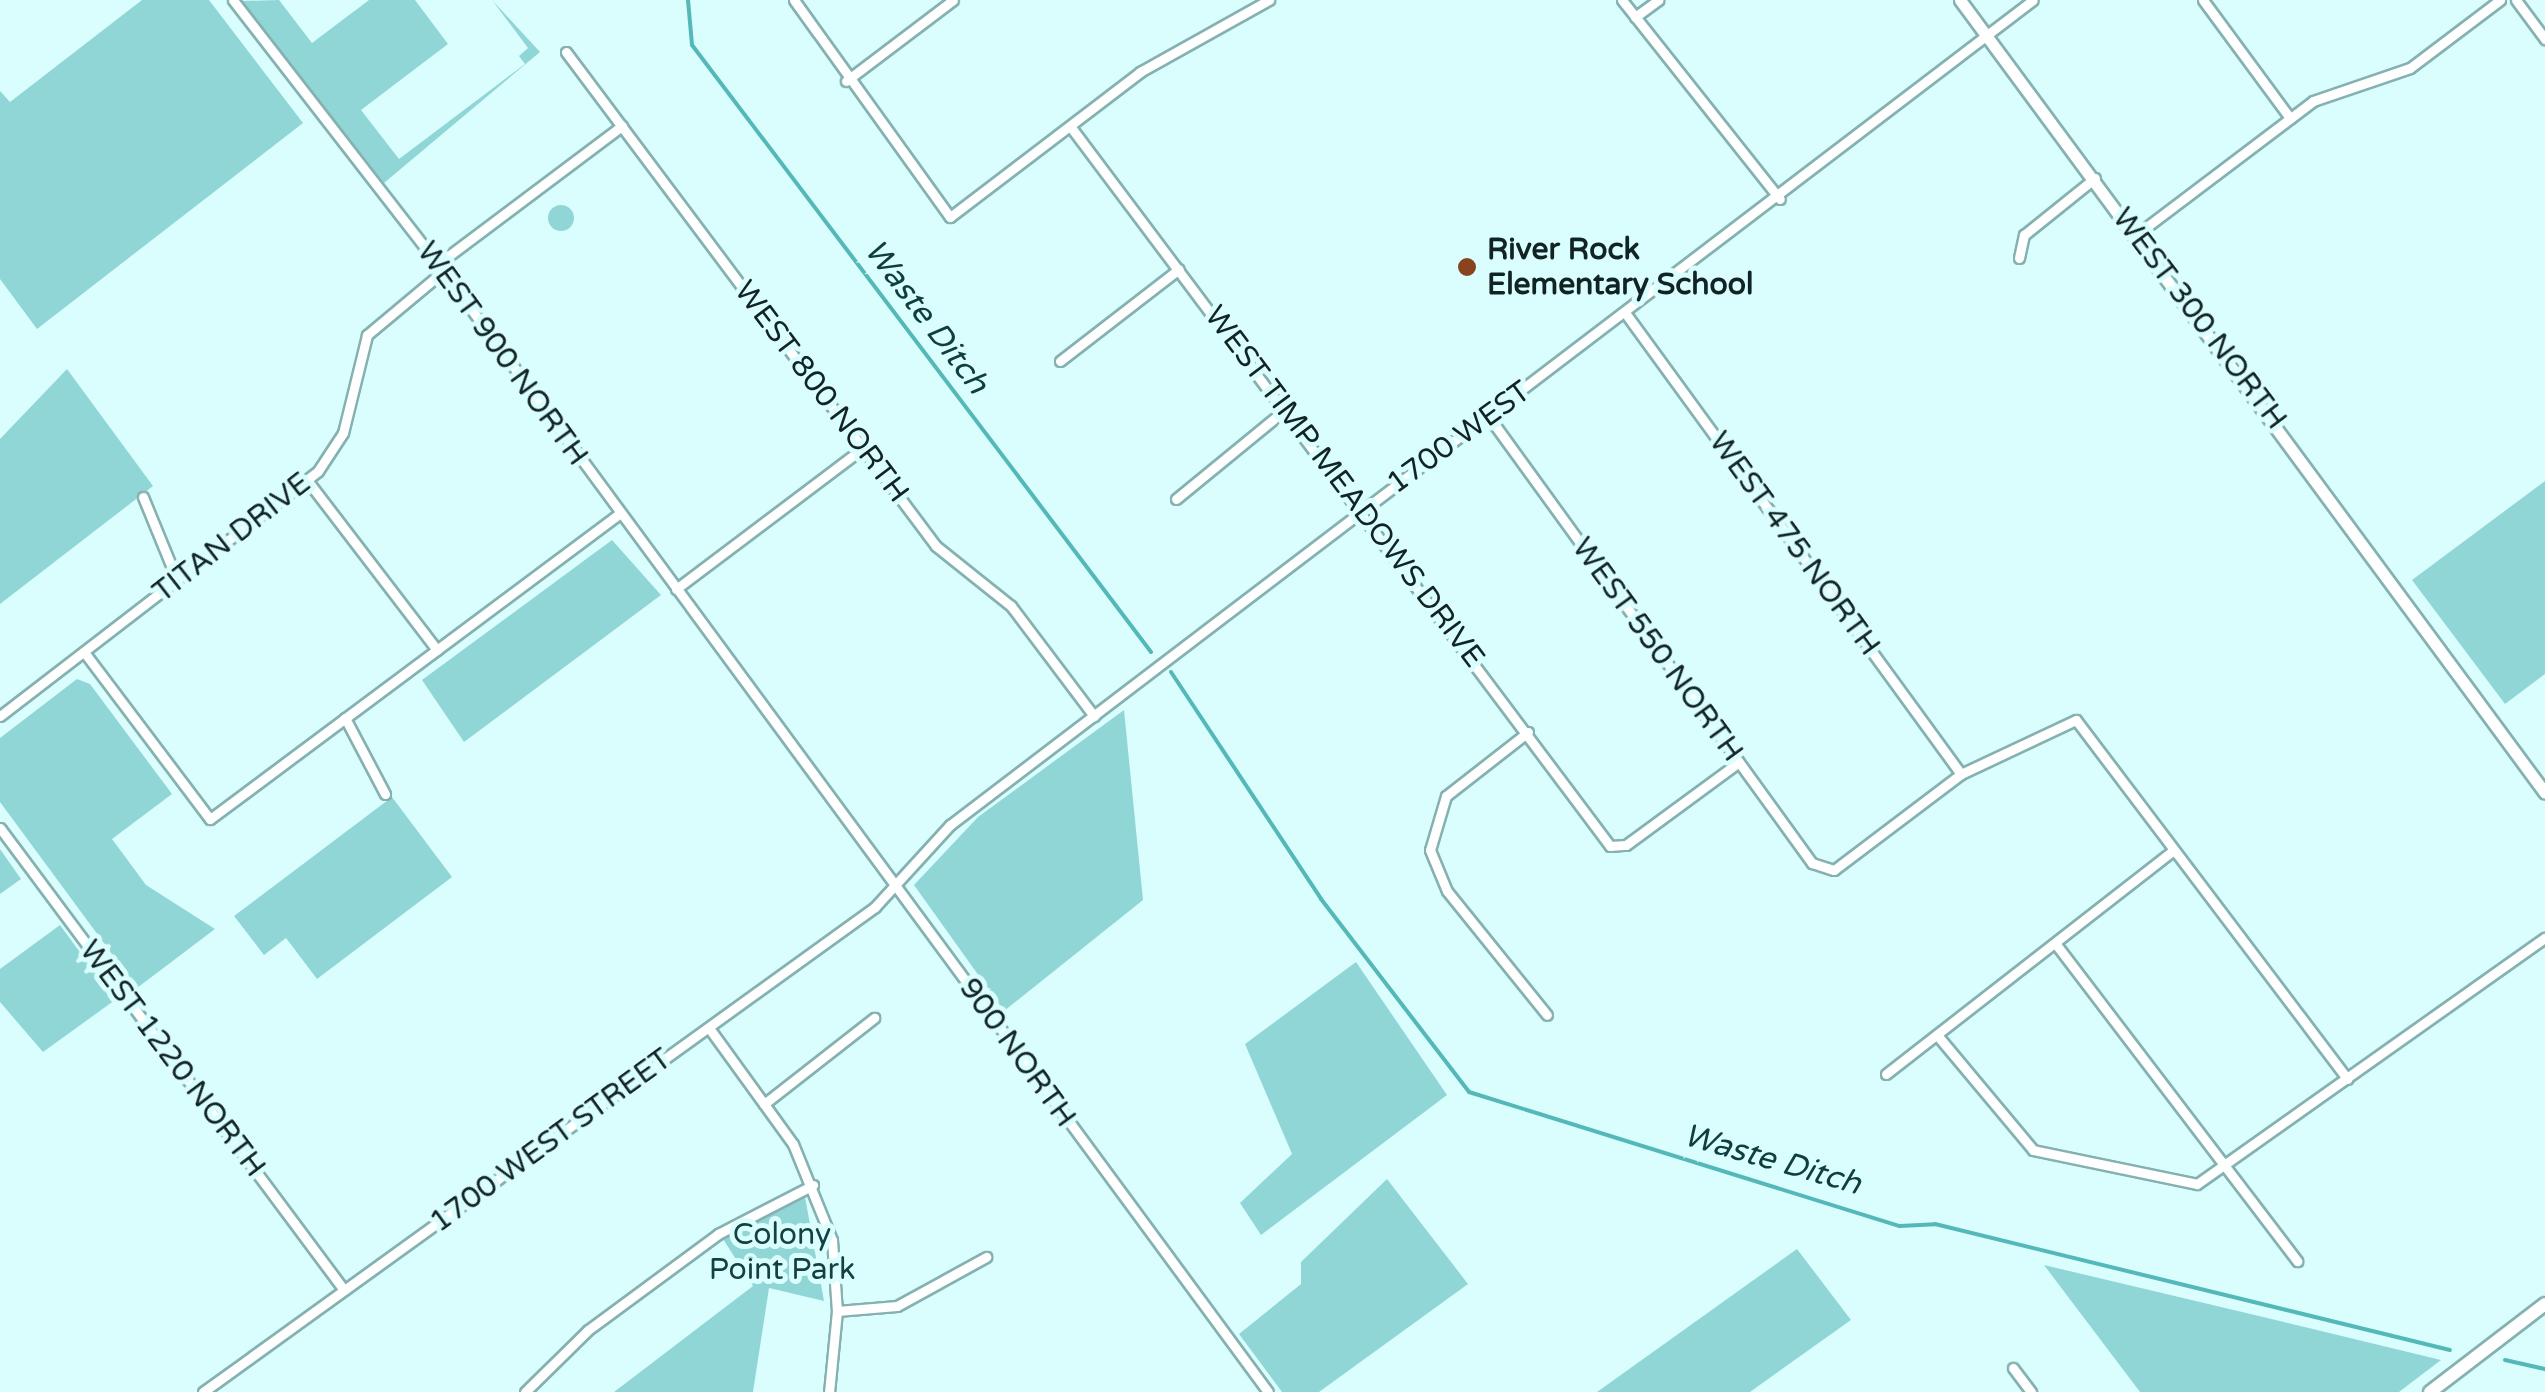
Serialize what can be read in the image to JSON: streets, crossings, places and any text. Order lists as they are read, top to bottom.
{
  "streets": {
    "street": [
      "WEST 300 NORTH",
      "WEST 900 NORTH",
      "WEST 800 NORTH",
      "1700 WEST",
      "WEST TIMP MEADOWS DRIVE",
      "TITAN DRIVE",
      "WEST 475 NORTH",
      "WEST 550 NORTH",
      "900 NORTH",
      "WEST 1220 NORTH",
      "1700 WEST STREET"
    ]
  },
  "crossings": [
    ["WEST 300 NORTH", "1700 WEST"],
    ["WEST 900 NORTH", "TITAN DRIVE"],
    ["WEST 900 NORTH", "900 NORTH"],
    ["WEST 800 NORTH", "1700 WEST"],
    ["WEST 800 NORTH", "TITAN DRIVE"],
    ["1700 WEST", "WEST TIMP MEADOWS DRIVE"],
    ["1700 WEST", "WEST 475 NORTH"],
    ["1700 WEST", "WEST 550 NORTH"],
    ["1700 WEST", "900 NORTH"],
    ["1700 WEST", "1700 WEST STREET"],
    ["WEST TIMP MEADOWS DRIVE", "WEST 550 NORTH"],
    ["WEST 475 NORTH", "WEST 550 NORTH"],
    ["900 NORTH", "1700 WEST STREET"],
    ["WEST 1220 NORTH", "1700 WEST STREET"]
  ],
  "water": ["Waste Ditch"],
  "parks": ["Colony Point Park"],
  "places": ["River Rock Elementary School"]
}
